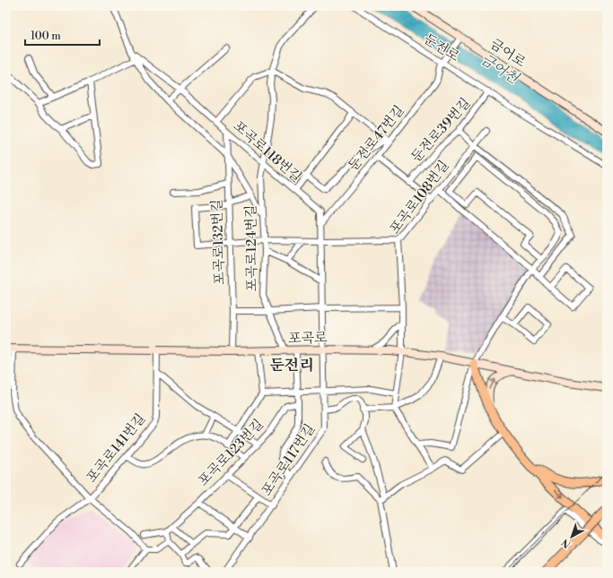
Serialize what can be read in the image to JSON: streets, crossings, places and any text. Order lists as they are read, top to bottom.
{
  "streets": {
    "street": [
      "둔전로",
      "금어로",
      "둔전로39번길",
      "둔전로47번길",
      "포곡로118번길",
      "포곡로108번길",
      "포곡로132번길",
      "포곡로124번길",
      "포곡로",
      "포곡로141번길",
      "포곡로123번길",
      "포곡로117번길"
    ]
  },
  "crossings": [
    ["둔전로", "둔전로39번길"],
    ["둔전로", "둔전로47번길"],
    ["금어로", "둔전로47번길"],
    ["둔전로47번길", "포곡로118번길"],
    ["포곡로118번길", "포곡로132번길"],
    ["포곡로118번길", "포곡로124번길"],
    ["포곡로118번길", "포곡로"],
    ["포곡로118번길", "포곡로117번길"],
    ["포곡로108번길", "포곡로"],
    ["포곡로132번길", "포곡로"],
    ["포곡로124번길", "포곡로"],
    ["포곡로", "포곡로141번길"],
    ["포곡로", "포곡로117번길"]
  ],
  "districts": ["둔전리"],
  "water": ["금어천"],
  "scale_bar": "100 m",
  "north": "bottom left"
}
